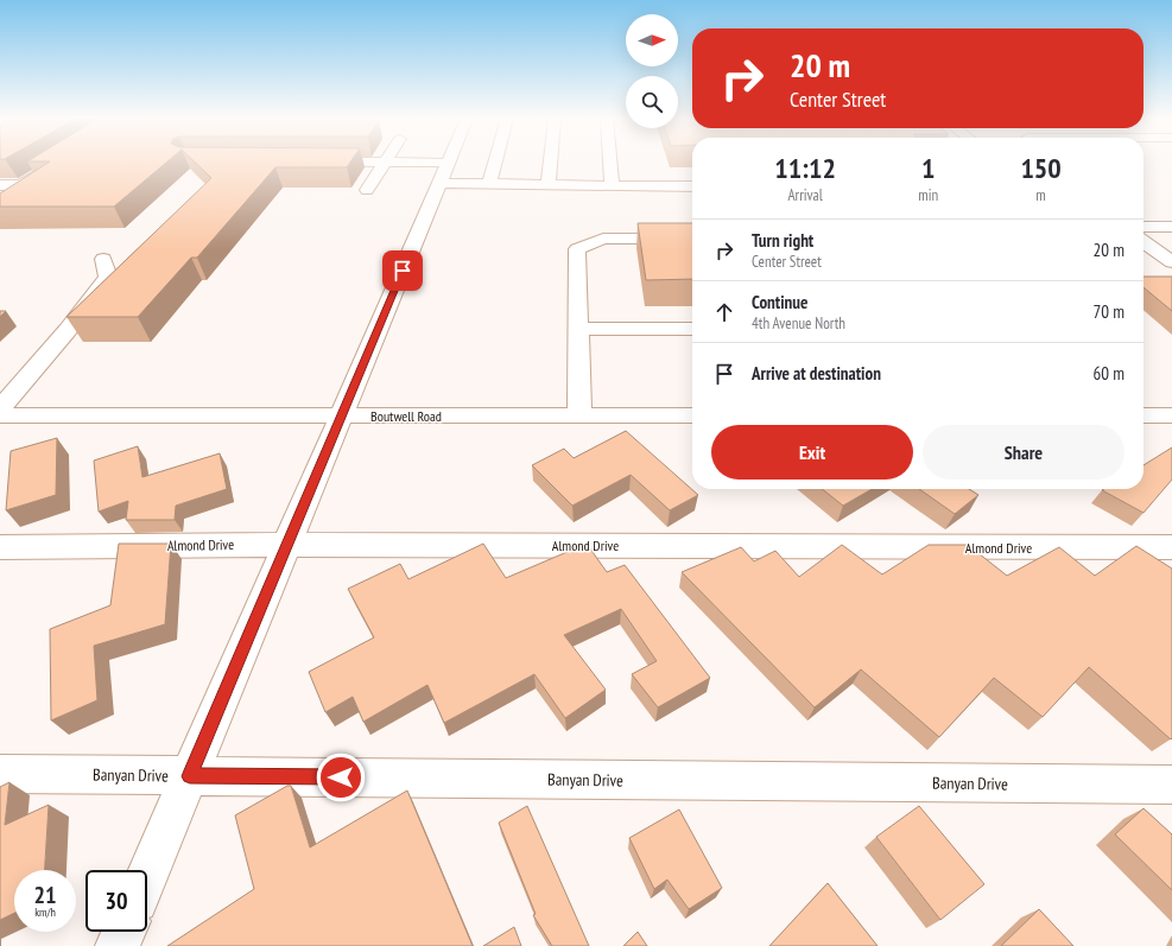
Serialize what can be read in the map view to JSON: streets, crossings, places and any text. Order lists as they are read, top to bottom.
{
  "streets": {
    "street": ["Boutwell Road", "Almond Drive", "Banyan Drive"]
  },
  "north": "right",
  "page": {
    "turn": ["20 m", "Center Street"],
    "eta": [
      "11:12",
      "Arrival",
      "1",
      "min",
      "150",
      "m"
    ],
    "list": [
      {
        "name": "Turn right",
        "note": "Center Street",
        "value": "20 m"
      },
      {
        "name": "Continue",
        "note": "4th Avenue North",
        "value": "70 m"
      },
      {
        "name": "Arrive at destination",
        "value": "60 m"
      }
    ],
    "buttons": ["Exit", "Share"],
    "speed": "21 km/h",
    "limit": "30"
  }
}
